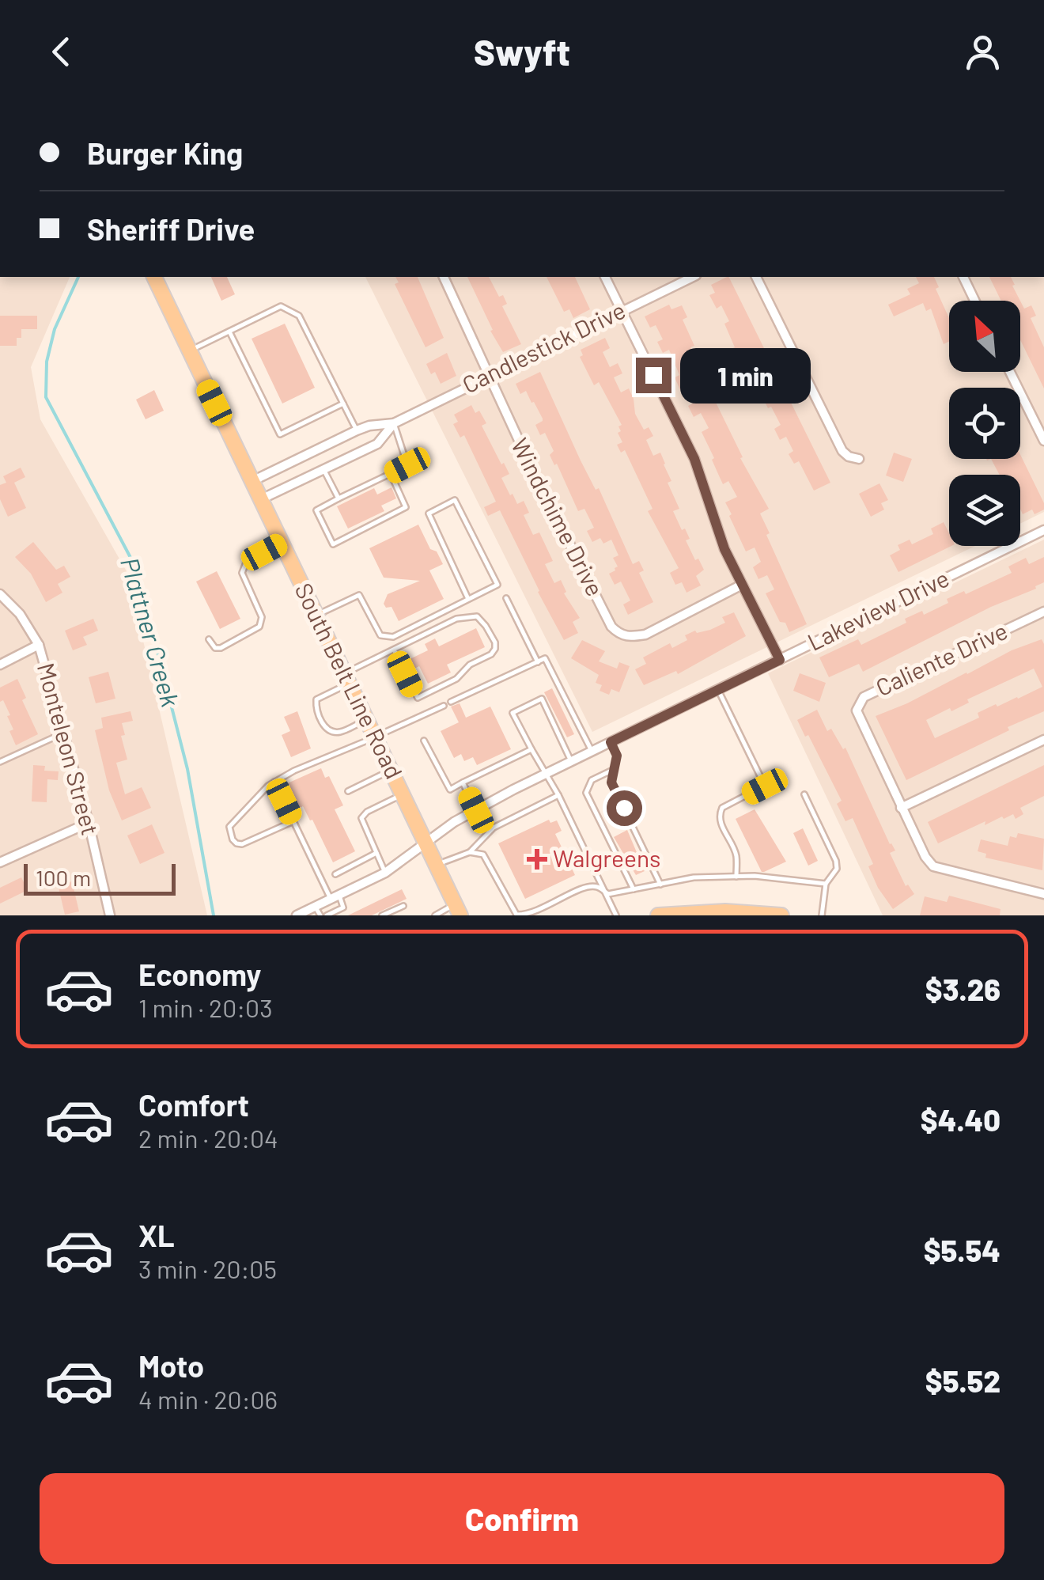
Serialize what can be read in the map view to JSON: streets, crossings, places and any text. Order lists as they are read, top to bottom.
{
  "streets": {
    "main road": ["South Belt Line Road"],
    "street": [
      "Candlestick Drive",
      "Windchime Drive",
      "Lakeview Drive",
      "Caliente Drive",
      "Monteleon Street"
    ]
  },
  "crossings": [
    ["Candlestick Drive", "Windchime Drive"],
    ["Candlestick Drive", "South Belt Line Road"],
    ["Lakeview Drive", "South Belt Line Road"]
  ],
  "water": ["Plattner Creek"],
  "places": {
    "health": ["Walgreens"]
  },
  "scale_bar": "100 m",
  "north": "top left",
  "page": {
    "header": "Swyft",
    "banner": ["Burger King", "Sheriff Drive"],
    "bubble": "1 min",
    "scale": "100 m",
    "list": [
      {
        "name": "Economy",
        "note": "1 min · 20:03",
        "value": "$3.26"
      },
      {
        "name": "Comfort",
        "note": "2 min · 20:04",
        "value": "$4.40"
      },
      {
        "name": "XL",
        "note": "3 min · 20:05",
        "value": "$5.54"
      },
      {
        "name": "Moto",
        "note": "4 min · 20:06",
        "value": "$5.52"
      }
    ],
    "buttons": "Confirm"
  }
}
